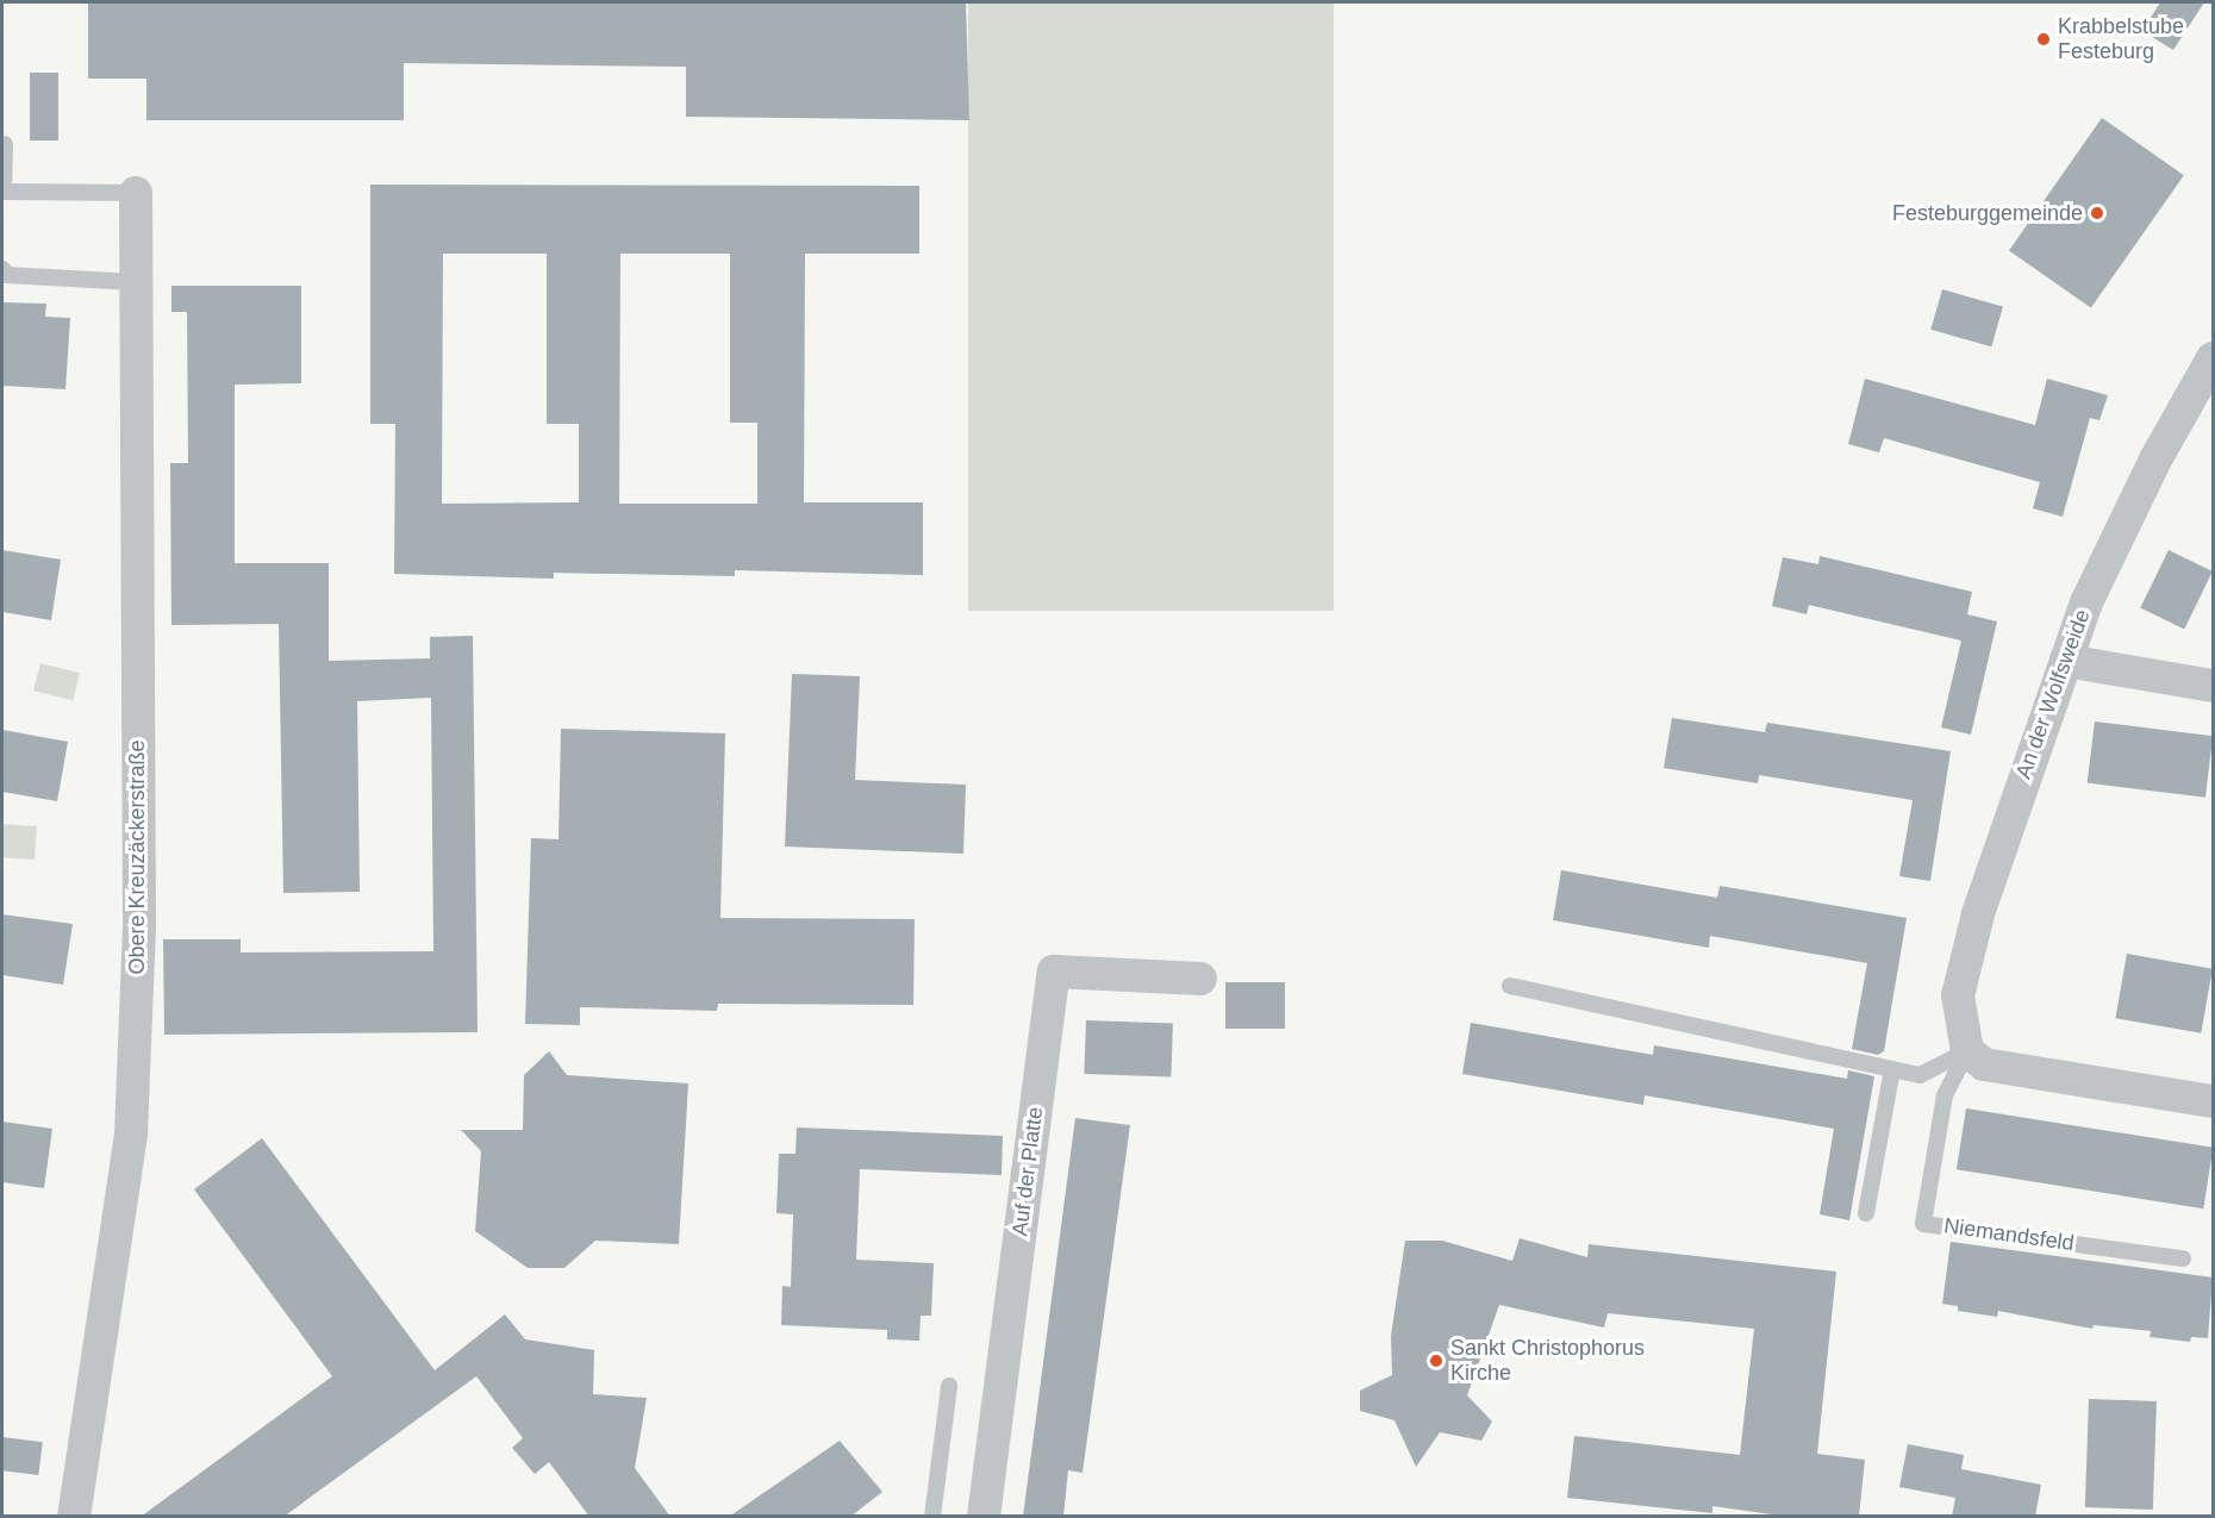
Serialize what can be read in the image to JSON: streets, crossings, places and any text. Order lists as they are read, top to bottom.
{
  "streets": {
    "street": ["An der Wolfsweide", "Obere Kreuzäckerstraße", "Auf der Platte"],
    "lane": ["Niemandsfeld"]
  },
  "crossings": [
    ["An der Wolfsweide", "Niemandsfeld"]
  ],
  "places": ["Krabbelstube Festeburg", "Festeburggemeinde", "Sankt Christophorus Kirche"]
}
